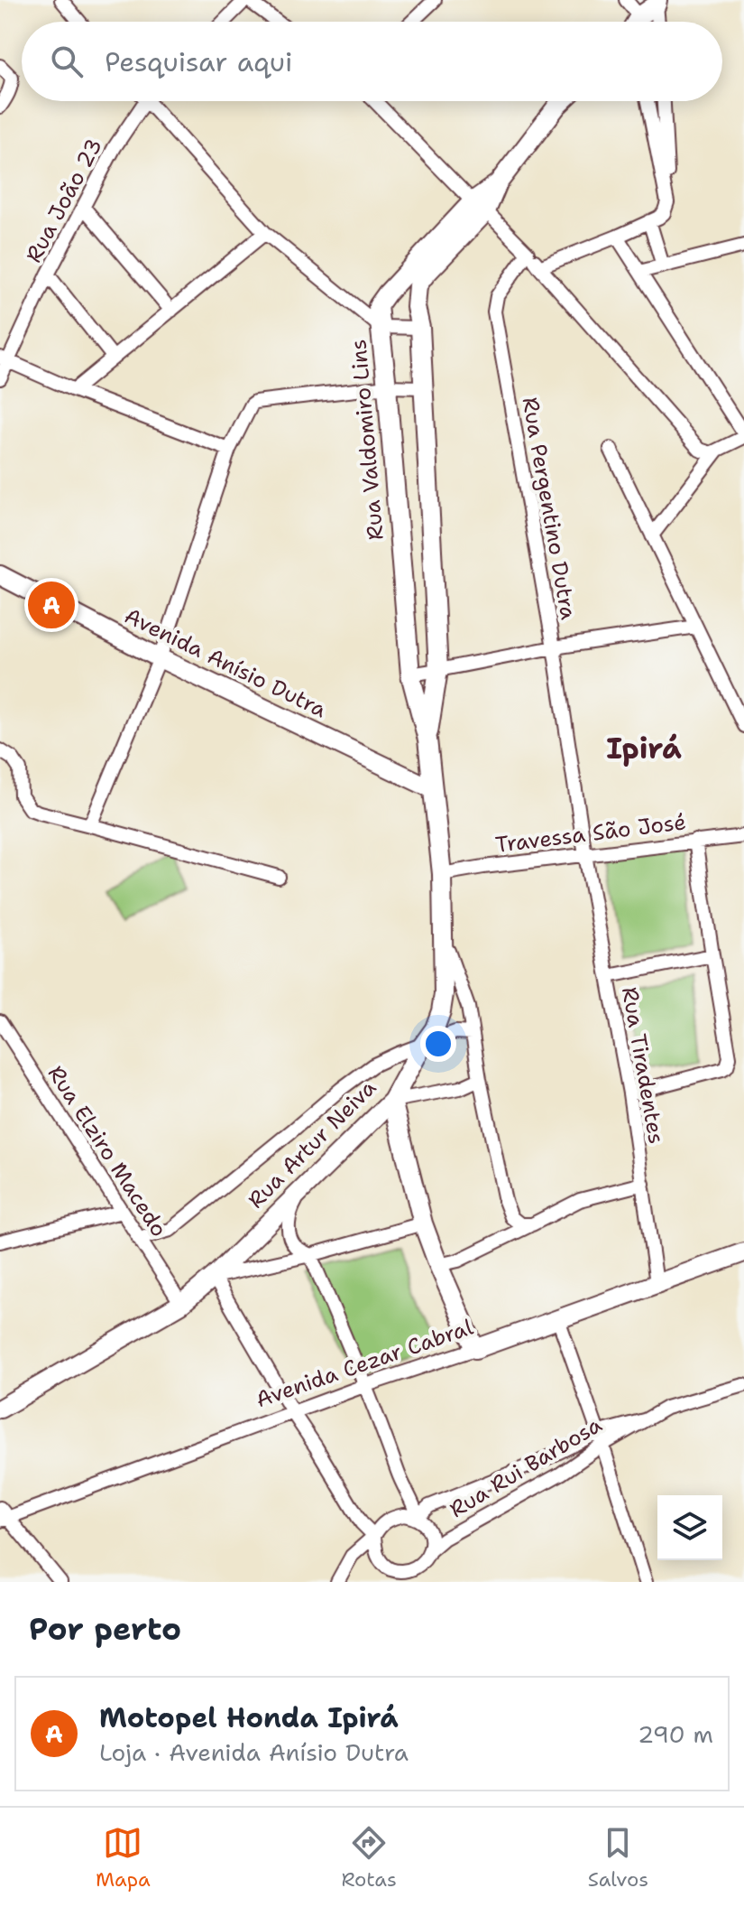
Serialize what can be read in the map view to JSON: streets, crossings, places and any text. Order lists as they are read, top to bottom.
{
  "streets": {
    "main road": [
      "Rua Valdomiro Lins",
      "Avenida Anísio Dutra",
      "Rua Artur Neiva",
      "Avenida Cezar Cabral"
    ],
    "street": [
      "Rua João 23",
      "Rua Pergentino Dutra",
      "Travessa São José",
      "Rua Tiradentes",
      "Rua Elziro Macedo",
      "Rua Rui Barbosa"
    ]
  },
  "crossings": [
    ["Rua Valdomiro Lins", "Avenida Anísio Dutra"],
    ["Rua Valdomiro Lins", "Travessa São José"],
    ["Rua Valdomiro Lins", "Rua Artur Neiva"],
    ["Rua Pergentino Dutra", "Travessa São José"],
    ["Rua Pergentino Dutra", "Rua Tiradentes"],
    ["Travessa São José", "Rua Tiradentes"],
    ["Rua Tiradentes", "Avenida Cezar Cabral"],
    ["Rua Artur Neiva", "Rua Elziro Macedo"]
  ],
  "districts": ["Ipirá"],
  "page": {
    "search": "Pesquisar aqui",
    "pins": "A",
    "heading": "Por perto",
    "list": [
      {
        "mark": "A",
        "name": "Motopel Honda Ipirá",
        "note": "Loja · Avenida Anísio Dutra",
        "value": "290 m"
      }
    ],
    "nav": ["Mapa", "Rotas", "Salvos"]
  }
}
